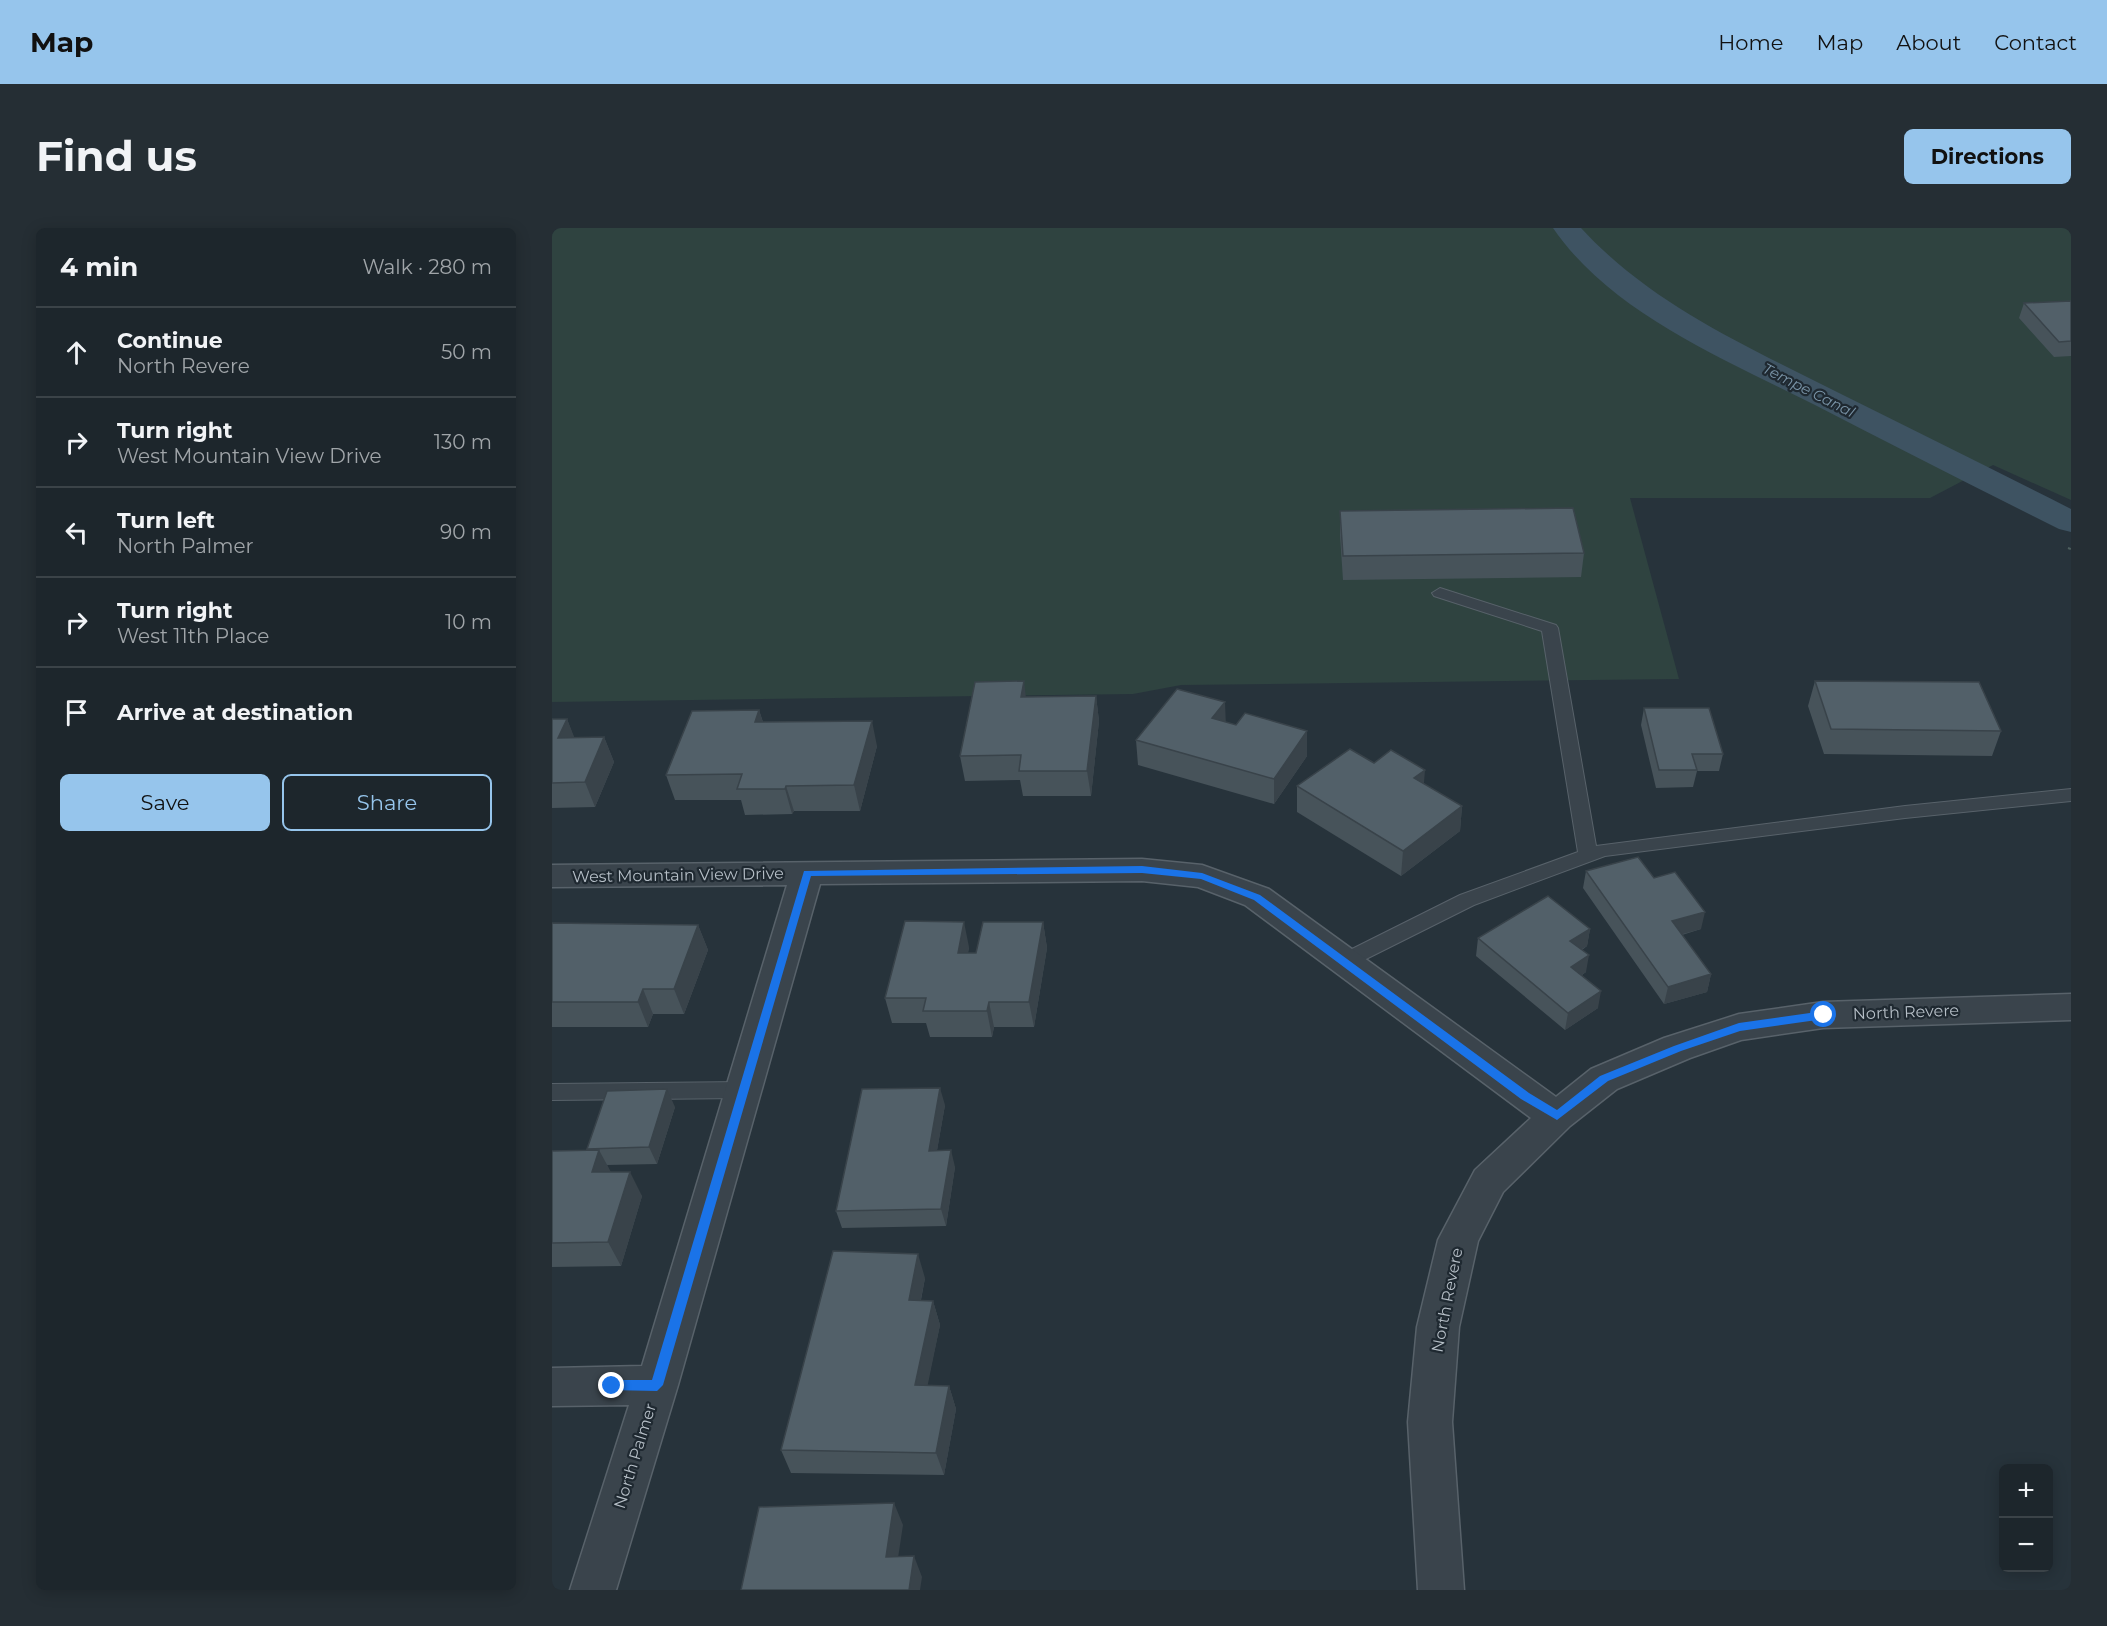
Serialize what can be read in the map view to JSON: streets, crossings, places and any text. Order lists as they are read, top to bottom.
{
  "streets": {
    "street": ["West Mountain View Drive", "North Revere", "North Palmer"]
  },
  "crossings": [
    ["West Mountain View Drive", "North Revere"],
    ["West Mountain View Drive", "North Palmer"]
  ],
  "water": ["Tempe Canal"],
  "page": {
    "header": "Map",
    "nav": [
      "Home",
      "Map",
      "About",
      "Contact"
    ],
    "buttons": [
      "Directions",
      ["Save", "Share"]
    ],
    "title": "Find us",
    "heading": ["4 min", "Walk · 280 m"],
    "list": [
      ["Continue", "North Revere", "50 m"],
      ["Turn right", "West Mountain View Drive", "130 m"],
      ["Turn left", "North Palmer", "90 m"],
      ["Turn right", "West 11th Place", "10 m"],
      "Arrive at destination"
    ],
    "map_buttons": ["+", "−"]
  }
}
